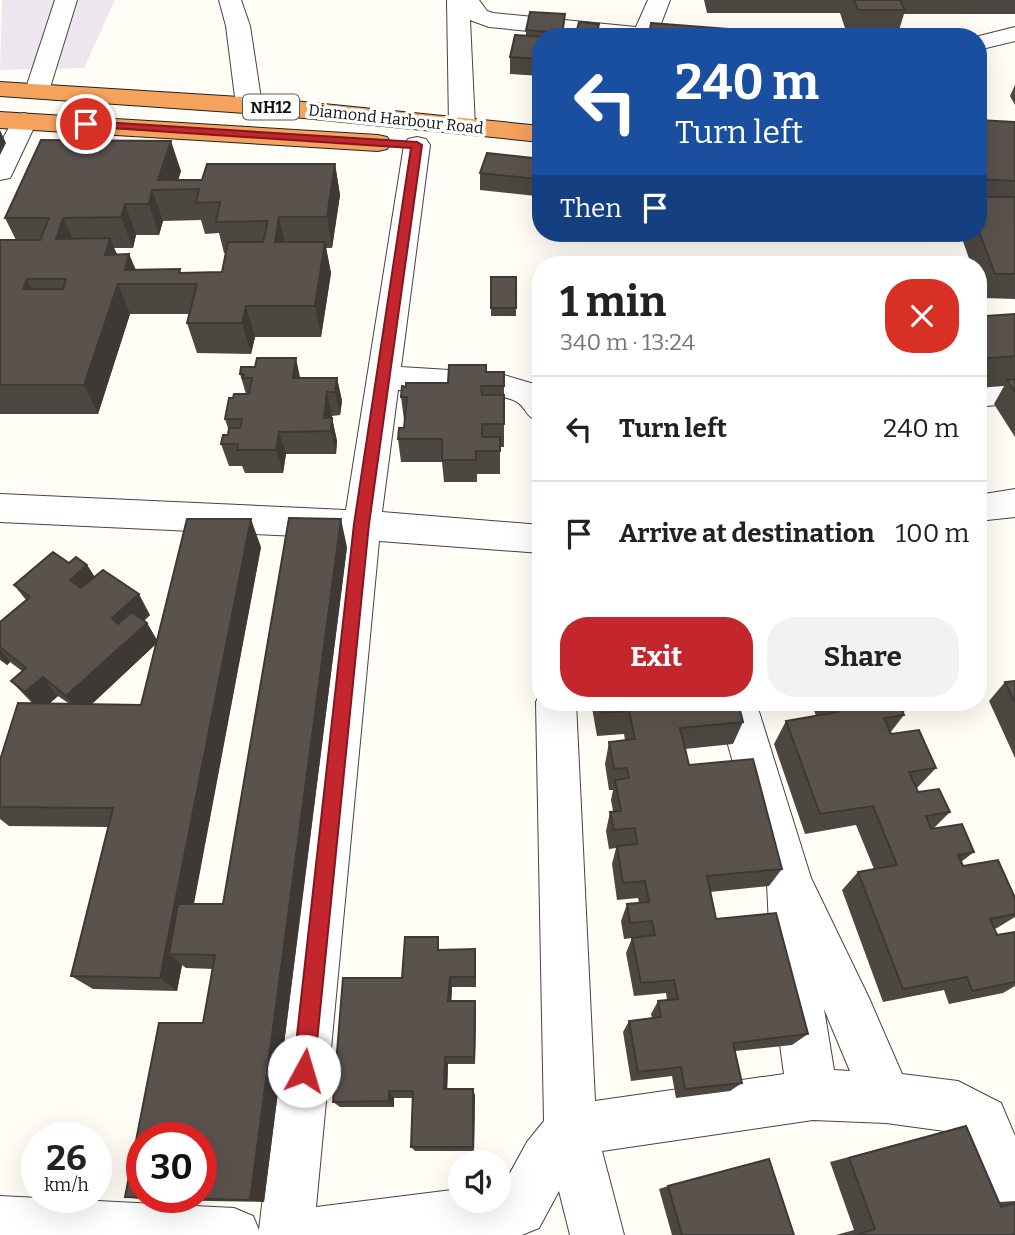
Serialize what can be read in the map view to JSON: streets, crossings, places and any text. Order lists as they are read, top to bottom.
{
  "streets": {
    "highway": ["NH12", "Diamond Harbour Road"]
  },
  "page": {
    "turn": ["240 m", "Turn left"],
    "then": "Then",
    "heading": ["1 min", "340 m · 13:24"],
    "list": [
      {
        "name": "Turn left",
        "value": "240 m"
      },
      {
        "name": "Arrive at destination",
        "value": "100 m"
      }
    ],
    "buttons": ["Exit", "Share"],
    "speed": "26 km/h",
    "limit": "30"
  }
}
